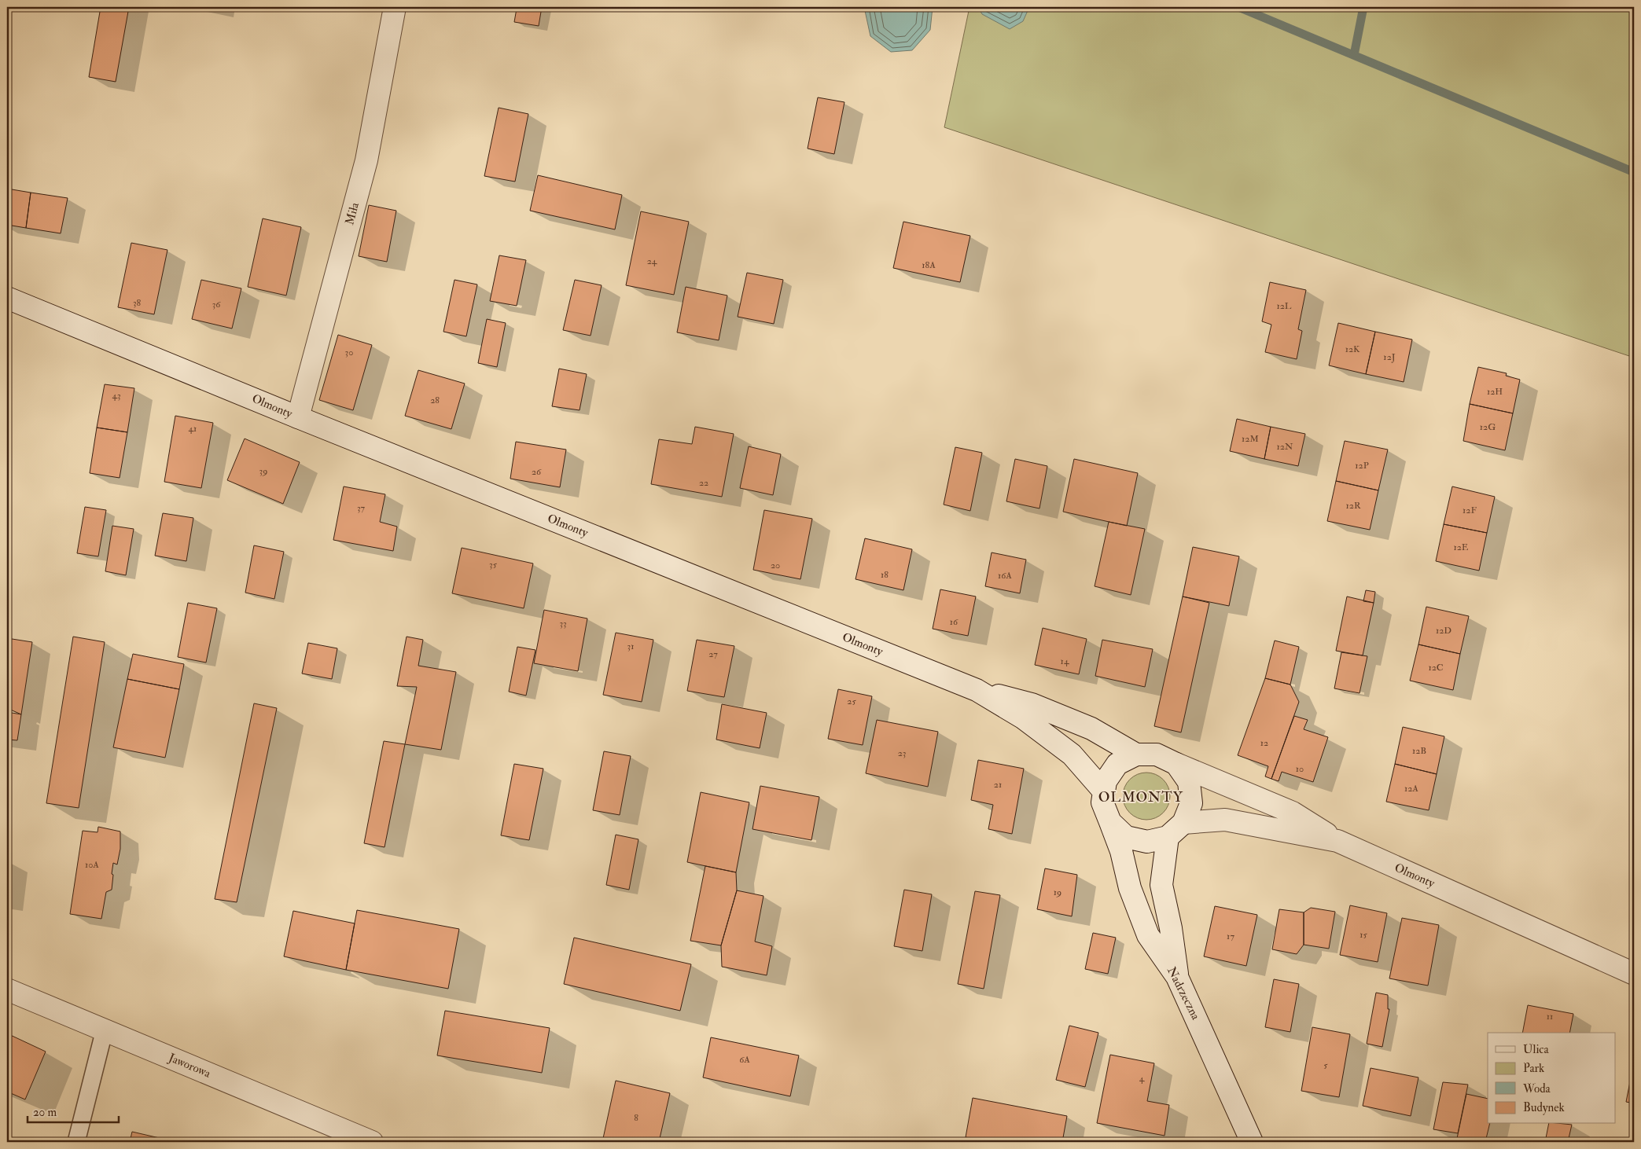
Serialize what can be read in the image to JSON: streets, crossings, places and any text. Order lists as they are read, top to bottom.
{
  "streets": {
    "street": [
      "Miła",
      "Olmonty",
      "Nadrzeczna",
      "Jaworowa"
    ]
  },
  "crossings": [
    ["Miła", "Olmonty"],
    ["Olmonty", "Nadrzeczna"]
  ],
  "districts": ["OLMONTY"],
  "house_numbers": [
    "24",
    "18A",
    "38",
    "36",
    "12L",
    "12K",
    "30",
    "12J",
    "12H",
    "43",
    "28",
    "12G",
    "41",
    "12M",
    "12N",
    "12P",
    "39",
    "26",
    "22",
    "12R",
    "37",
    "12F",
    "12E",
    "35",
    "20",
    "18",
    "16A",
    "16",
    "33",
    "12D",
    "31",
    "27",
    "14",
    "12C",
    "25",
    "12",
    "12B",
    "23",
    "10",
    "21",
    "12A",
    "10A",
    "19",
    "15",
    "17",
    "11",
    "6A",
    "5",
    "4",
    "8"
  ],
  "legend": [
    "Ulica",
    "Park",
    "Woda",
    "Budynek"
  ],
  "scale_bar": "20 m"
}
